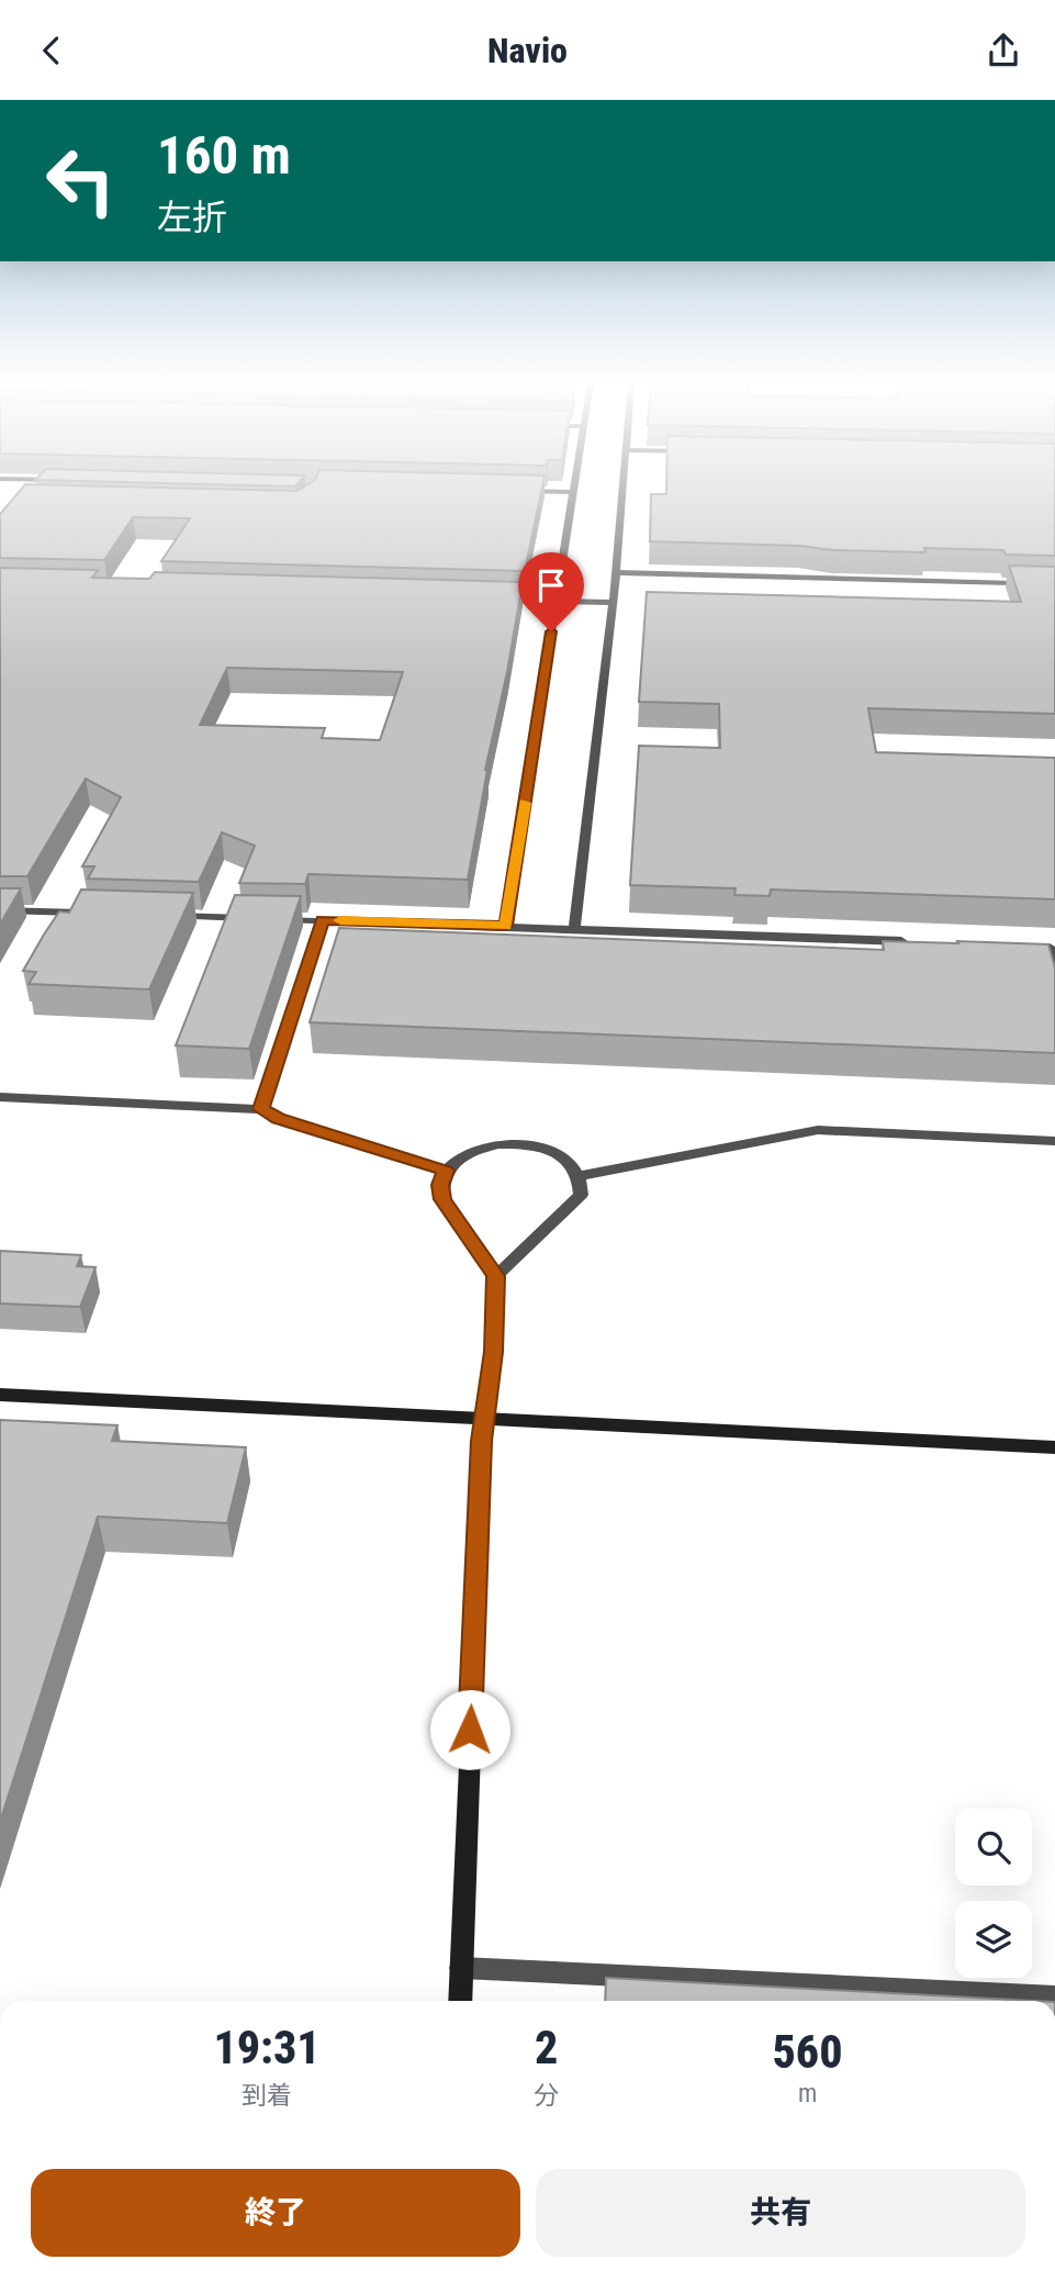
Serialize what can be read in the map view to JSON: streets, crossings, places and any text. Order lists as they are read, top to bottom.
{
  "page": {
    "header": "Navio",
    "turn": ["160 m", "左折"],
    "eta": [
      "19:31",
      "到着",
      "2",
      "分",
      "560",
      "m"
    ],
    "buttons": ["終了", "共有"]
  }
}
